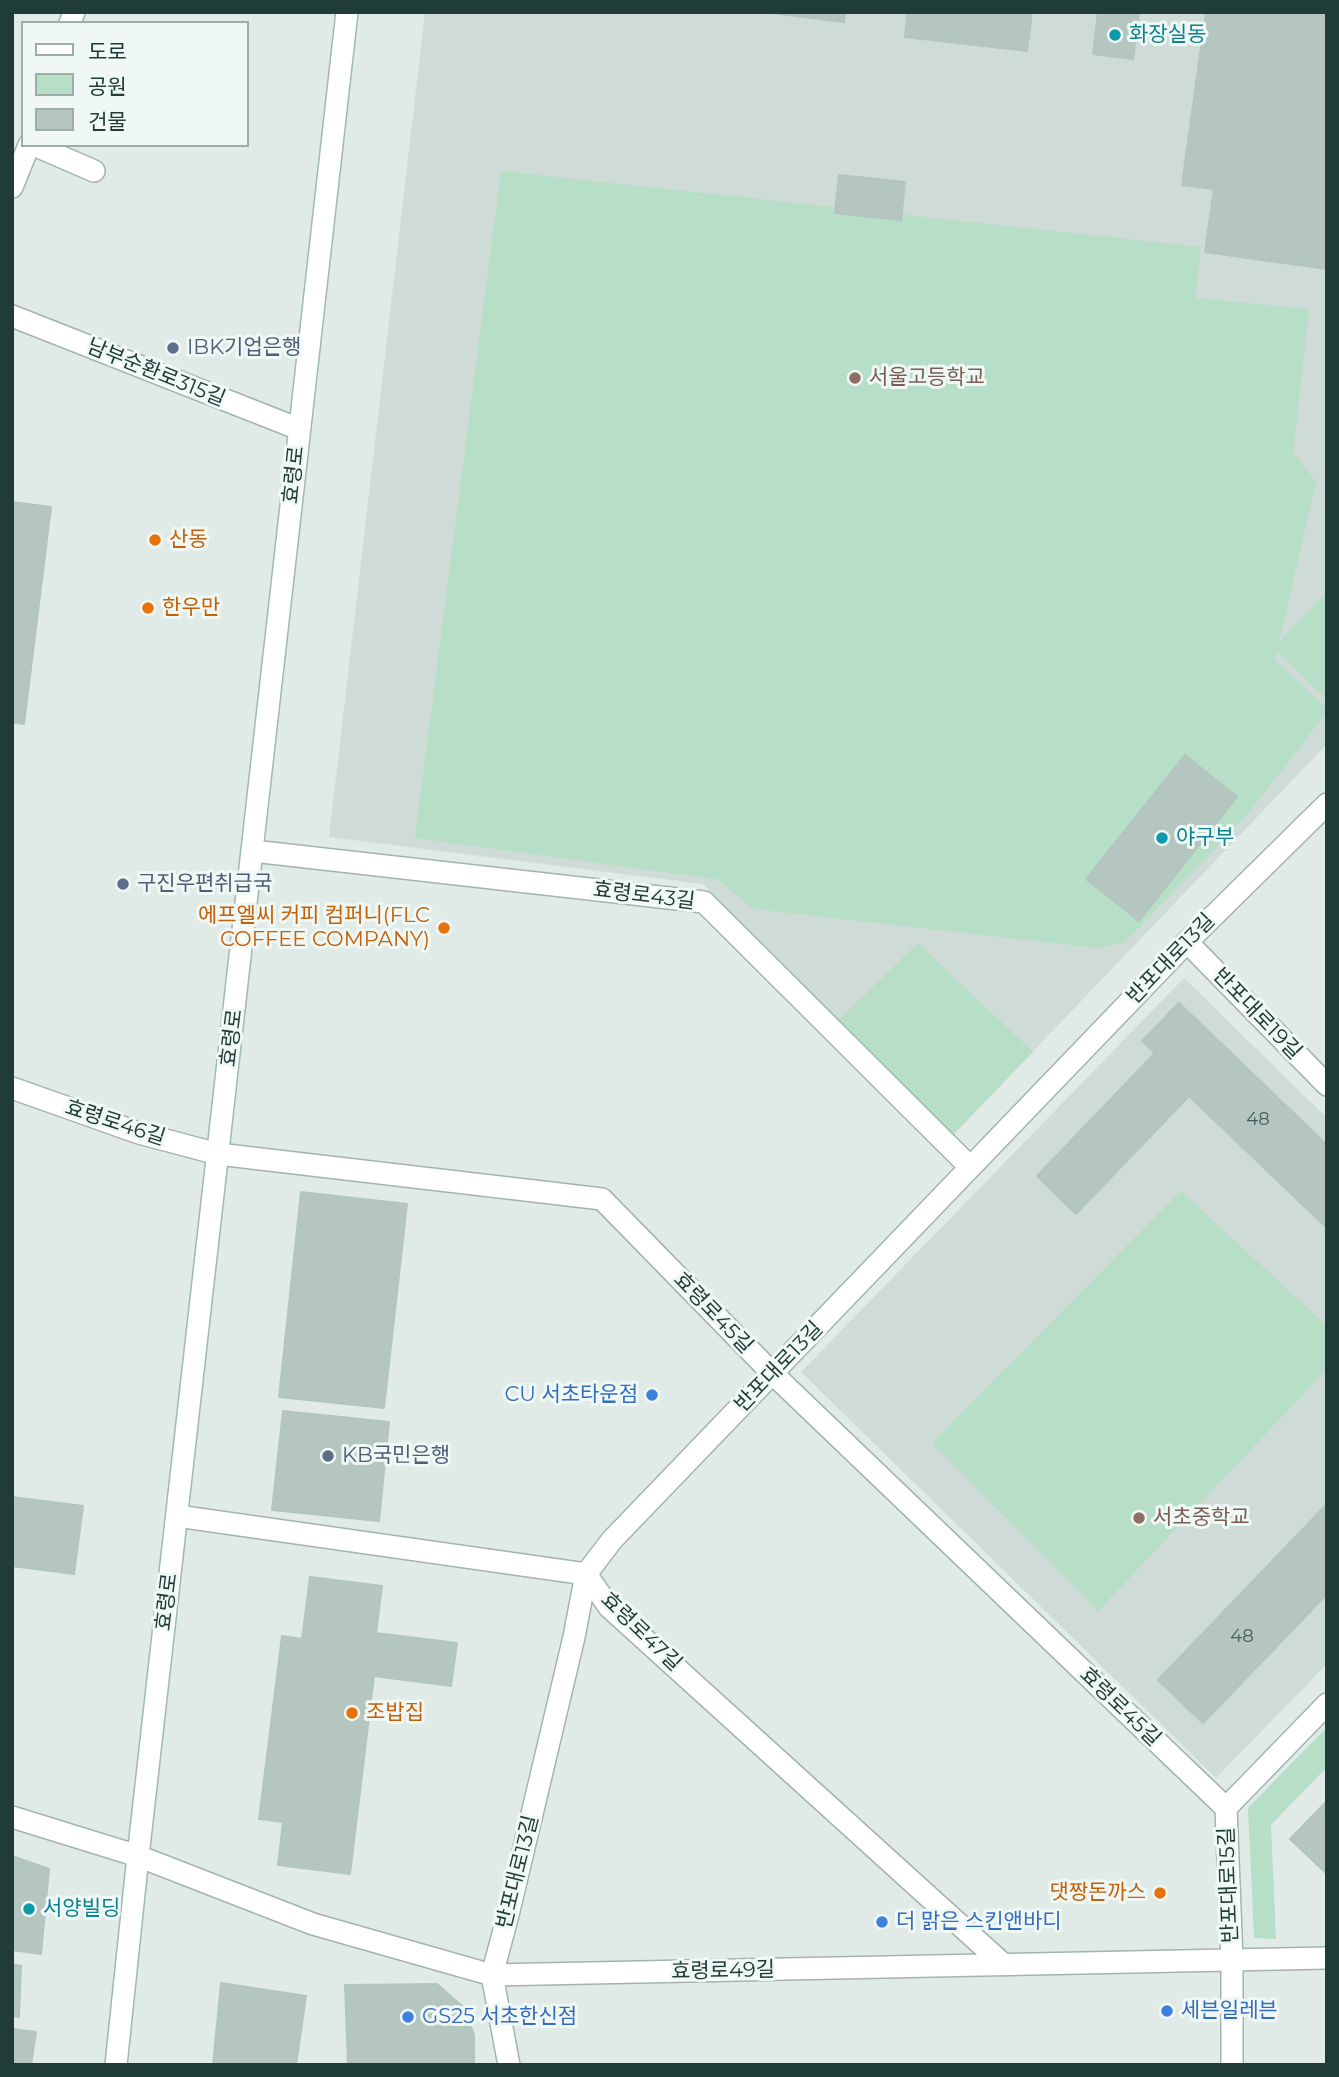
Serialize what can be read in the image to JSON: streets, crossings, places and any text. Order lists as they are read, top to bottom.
{
  "streets": {
    "street": [
      "남부순환로315길",
      "효령로",
      "효령로43길",
      "반포대로13길",
      "반포대로19길",
      "효령로46길",
      "효령로45길",
      "효령로47길",
      "반포대로15길",
      "효령로49길"
    ]
  },
  "crossings": [
    ["남부순환로315길", "효령로"],
    ["효령로", "효령로43길"],
    ["효령로", "효령로46길"],
    ["효령로", "효령로45길"],
    ["효령로", "효령로47길"],
    ["효령로", "효령로49길"],
    ["효령로43길", "반포대로13길"],
    ["반포대로13길", "반포대로19길"],
    ["반포대로13길", "효령로45길"],
    ["반포대로13길", "효령로47길"],
    ["반포대로13길", "효령로49길"],
    ["효령로46길", "효령로45길"],
    ["효령로45길", "반포대로15길"],
    ["효령로47길", "효령로49길"],
    ["반포대로15길", "효령로49길"]
  ],
  "places": [
    "화장실동",
    "IBK기업은행",
    "서울고등학교",
    "산동",
    "한우만",
    "야구부",
    "구진우편취급국",
    "에프엘씨 커피 컴퍼니(FLC COFFEE COMPANY)",
    "CU 서초타운점",
    "KB국민은행",
    "서초중학교",
    "조밥집",
    "댓짱돈까스",
    "서양빌딩",
    "더 맑은 스킨앤바디",
    "세븐일레븐",
    "GS25 서초한신점"
  ],
  "house_numbers": ["48", "48"],
  "legend": ["도로", "공원", "건물"]
}
